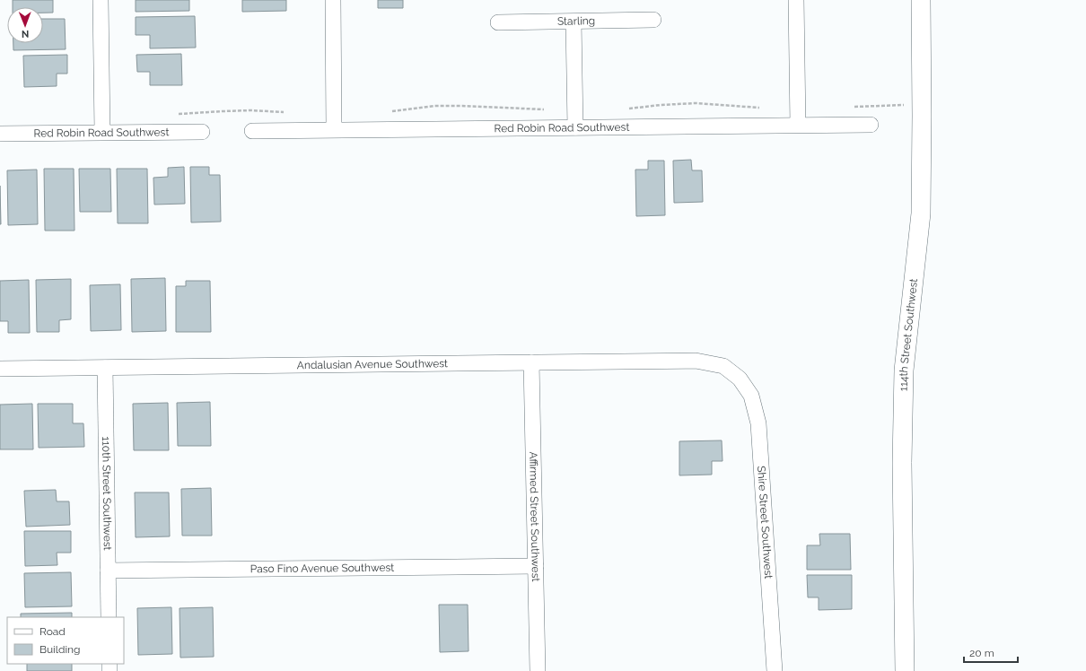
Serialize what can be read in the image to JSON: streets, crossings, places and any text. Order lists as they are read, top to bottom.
{
  "streets": {
    "street": [
      "Starling",
      "Red Robin Road Southwest",
      "114th Street Southwest",
      "Andalusian Avenue Southwest",
      "110th Street Southwest",
      "Affirmed Street Southwest",
      "Shire Street Southwest",
      "Paso Fino Avenue Southwest"
    ]
  },
  "crossings": [
    ["Andalusian Avenue Southwest", "110th Street Southwest"],
    ["Andalusian Avenue Southwest", "Affirmed Street Southwest"],
    ["Andalusian Avenue Southwest", "Shire Street Southwest"],
    ["110th Street Southwest", "Paso Fino Avenue Southwest"],
    ["Affirmed Street Southwest", "Paso Fino Avenue Southwest"]
  ],
  "legend": ["Road", "Building"],
  "scale_bar": "20 m",
  "north": "bottom"
}
